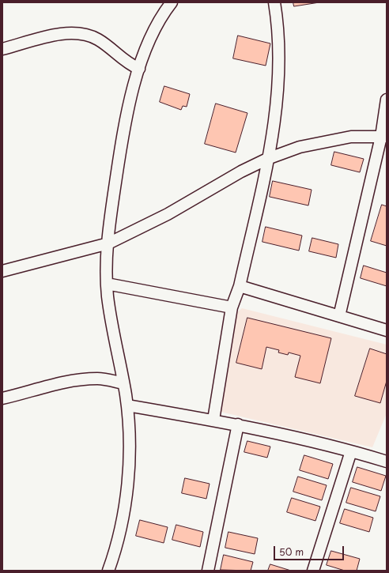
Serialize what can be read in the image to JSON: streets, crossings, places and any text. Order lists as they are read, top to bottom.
{
  "scale_bar": "50 m"
}
